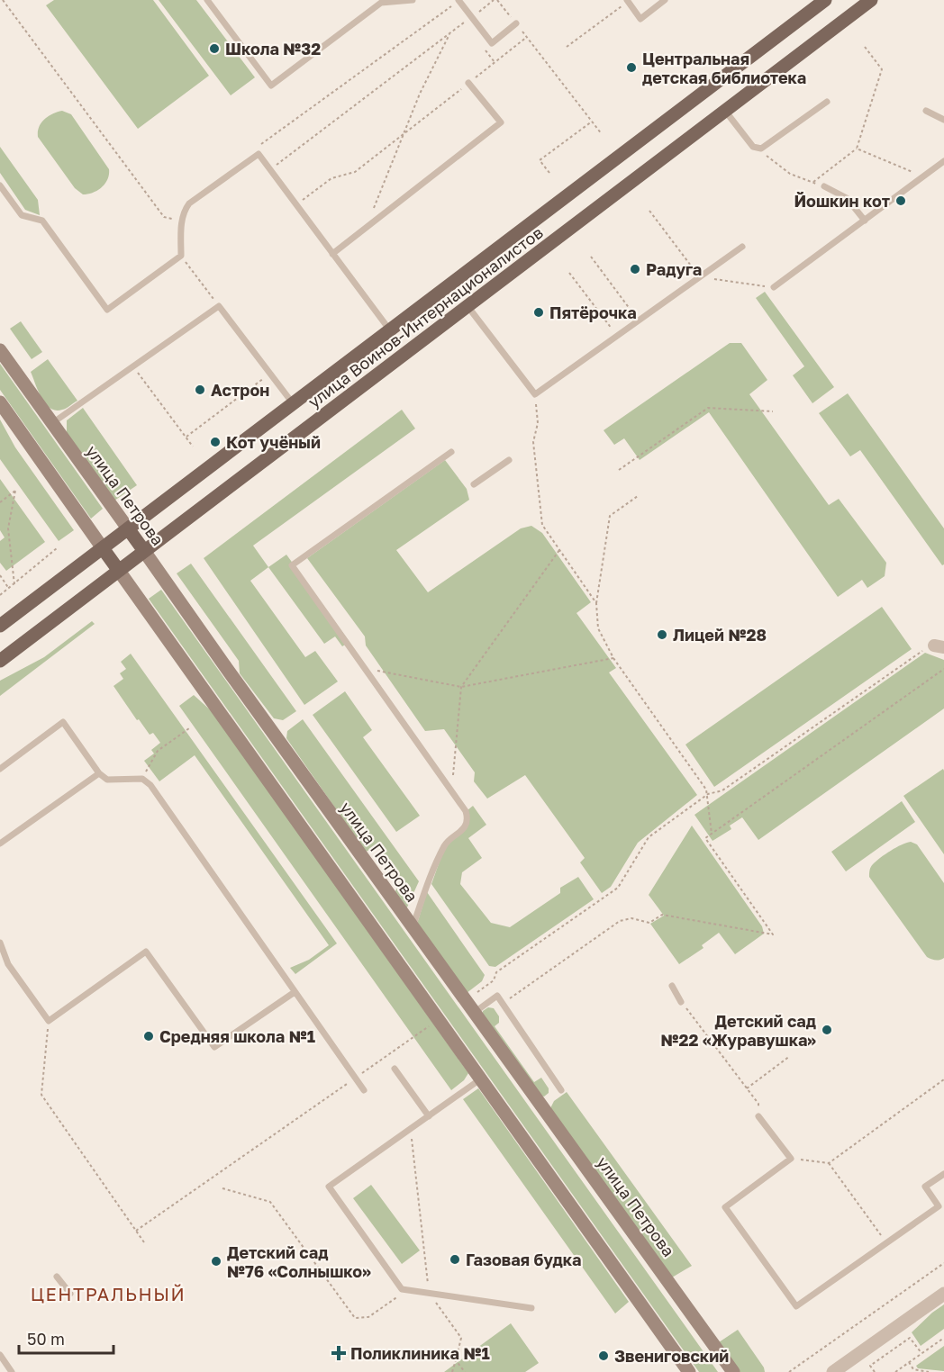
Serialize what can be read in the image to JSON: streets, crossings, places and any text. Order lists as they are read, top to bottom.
{
  "streets": {
    "main road": ["улица Воинов-Интернационалистов", "улица Петрова"]
  },
  "crossings": [
    ["улица Воинов-Интернационалистов", "улица Петрова"]
  ],
  "districts": ["ЦЕНТРАЛЬНЫЙ"],
  "places": {
    "other": [
      "Школа №32",
      "Центральная детская библиотека",
      "Йошкин кот",
      "Радуга",
      "Пятёрочка",
      "Астрон",
      "Кот учёный",
      "Лицей №28",
      "Детский сад №22 «Журавушка»",
      "Средняя школа №1",
      "Газовая будка",
      "Детский сад №76 «Солнышко»",
      "Звениговский"
    ],
    "health": ["Поликлиника №1"]
  },
  "scale_bar": "50 m"
}
